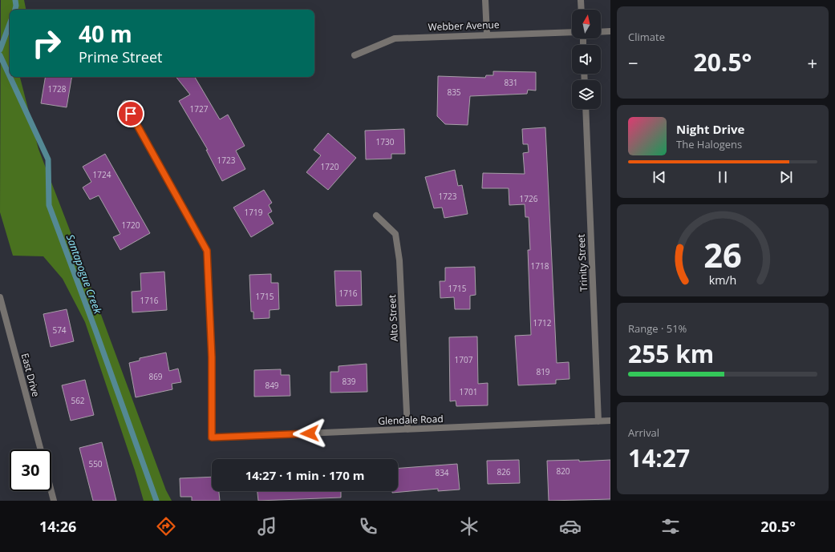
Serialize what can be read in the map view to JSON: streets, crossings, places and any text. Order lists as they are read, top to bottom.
{
  "streets": {
    "street": [
      "Webber Avenue",
      "Trinity Street",
      "Alto Street",
      "East Drive",
      "Glendale Road"
    ]
  },
  "crossings": [
    ["Trinity Street", "Glendale Road"],
    ["Alto Street", "Glendale Road"]
  ],
  "water": ["Santapogue Creek"],
  "house_numbers": [
    "831",
    "1728",
    "835",
    "1727",
    "1730",
    "1723",
    "1720",
    "1724",
    "1723",
    "1726",
    "1719",
    "1720",
    "1718",
    "1715",
    "1716",
    "1715",
    "1716",
    "1712",
    "574",
    "1707",
    "819",
    "869",
    "839",
    "849",
    "1701",
    "562",
    "550",
    "820",
    "826",
    "834"
  ],
  "north": "top",
  "page": {
    "tile": [
      "Climate",
      ["Range · 51%", "255 km"],
      ["Arrival", "14:27"]
    ],
    "turn": ["40 m", "Prime Street"],
    "heat": ["−", "20.5°", "+"],
    "song": ["Night Drive", "The Halogens"],
    "limit": "30",
    "trip": "14:27 · 1 min · 170 m",
    "tabs": ["14:26", "20.5°"],
    "gauge": ["26", "km/h"]
  }
}
